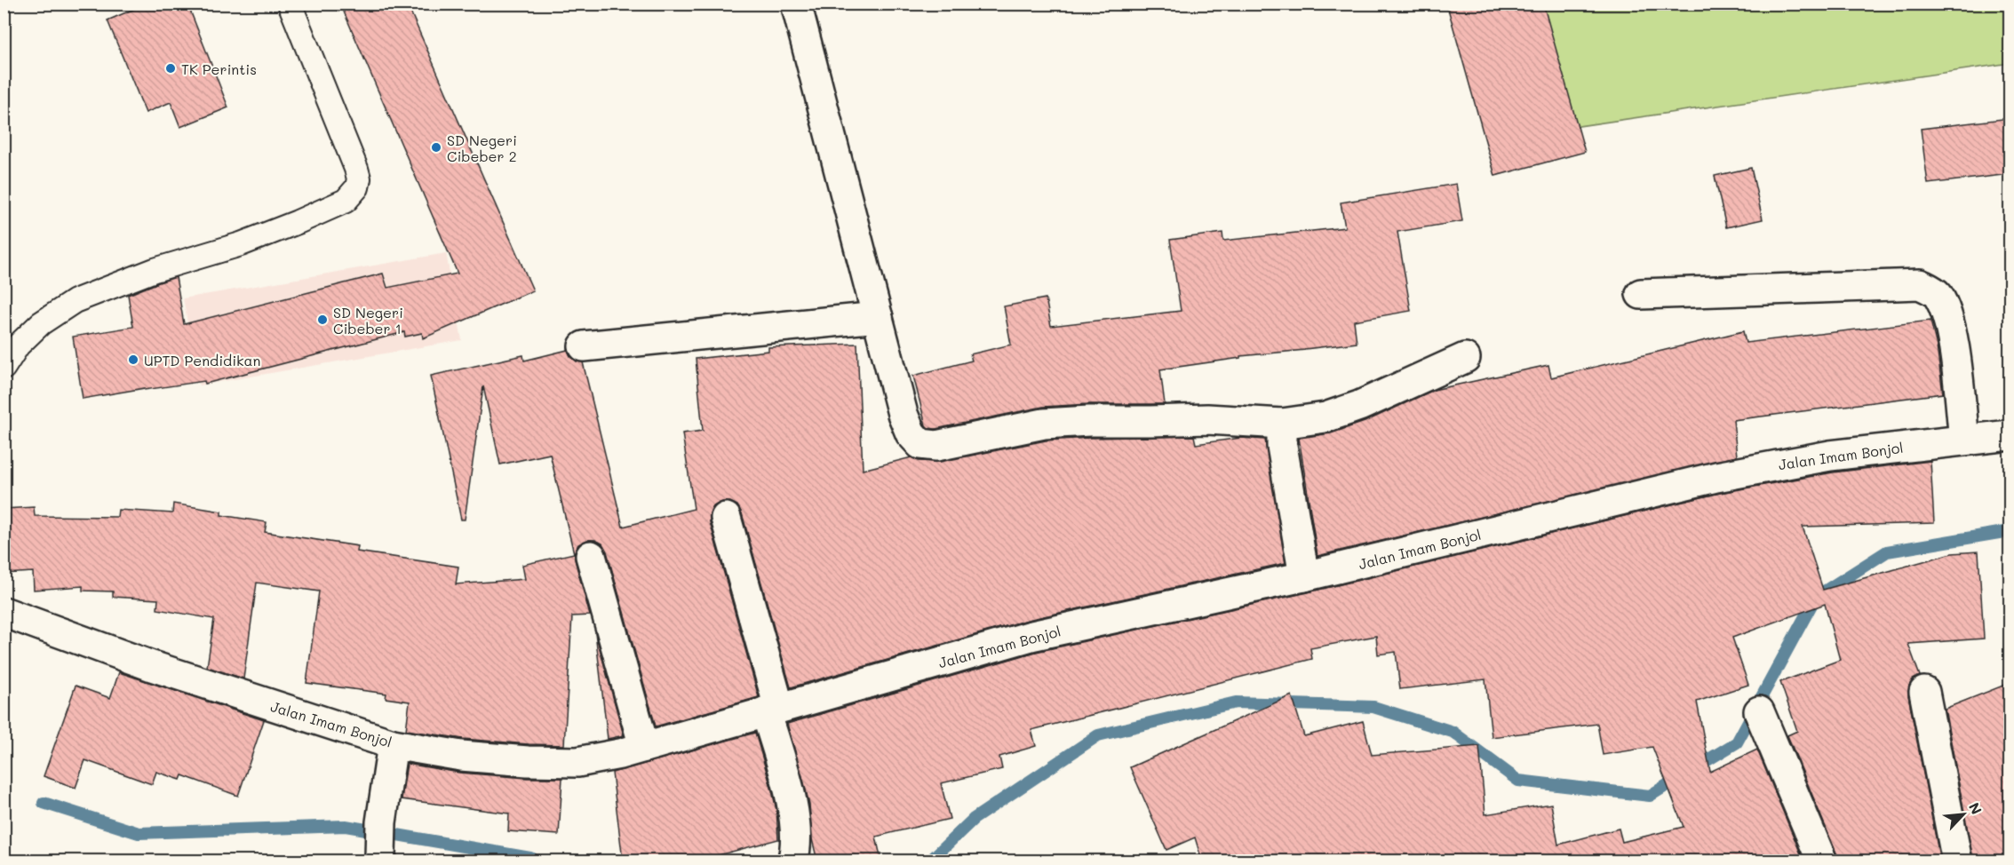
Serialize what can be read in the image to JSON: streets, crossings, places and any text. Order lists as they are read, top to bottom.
{
  "streets": {
    "street": ["Jalan Imam Bonjol"]
  },
  "places": [
    "TK Perintis",
    "SD Negeri Cibeber 2",
    "SD Negeri Cibeber 1",
    "UPTD Pendidikan"
  ],
  "north": "top right"
}
